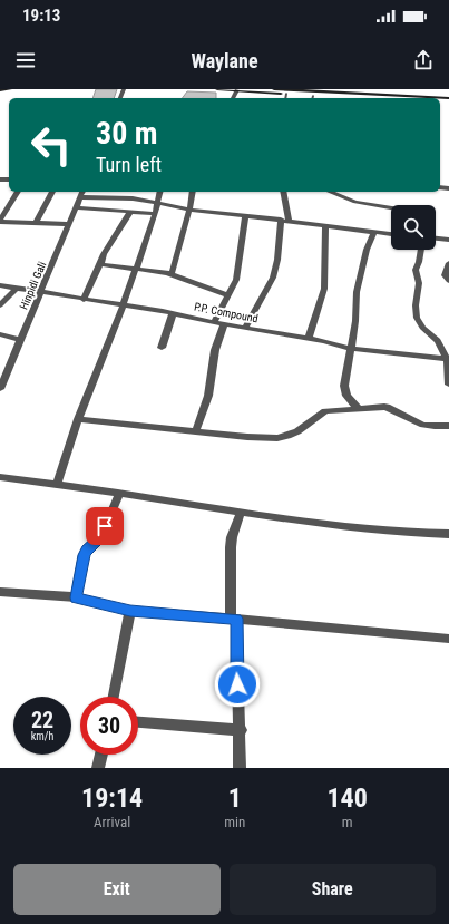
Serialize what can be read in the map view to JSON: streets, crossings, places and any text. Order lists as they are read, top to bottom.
{
  "streets": {
    "street": ["Hinpidi Gali", "P.P. Compound"]
  },
  "crossings": [
    ["Hinpidi Gali", "P.P. Compound"]
  ],
  "page": {
    "status": "19:13",
    "header": "Waylane",
    "turn": ["30 m", "Turn left"],
    "speed": "22 km/h",
    "limit": "30",
    "eta": [
      "19:14",
      "Arrival",
      "1",
      "min",
      "140",
      "m"
    ],
    "buttons": ["Exit", "Share"]
  }
}
